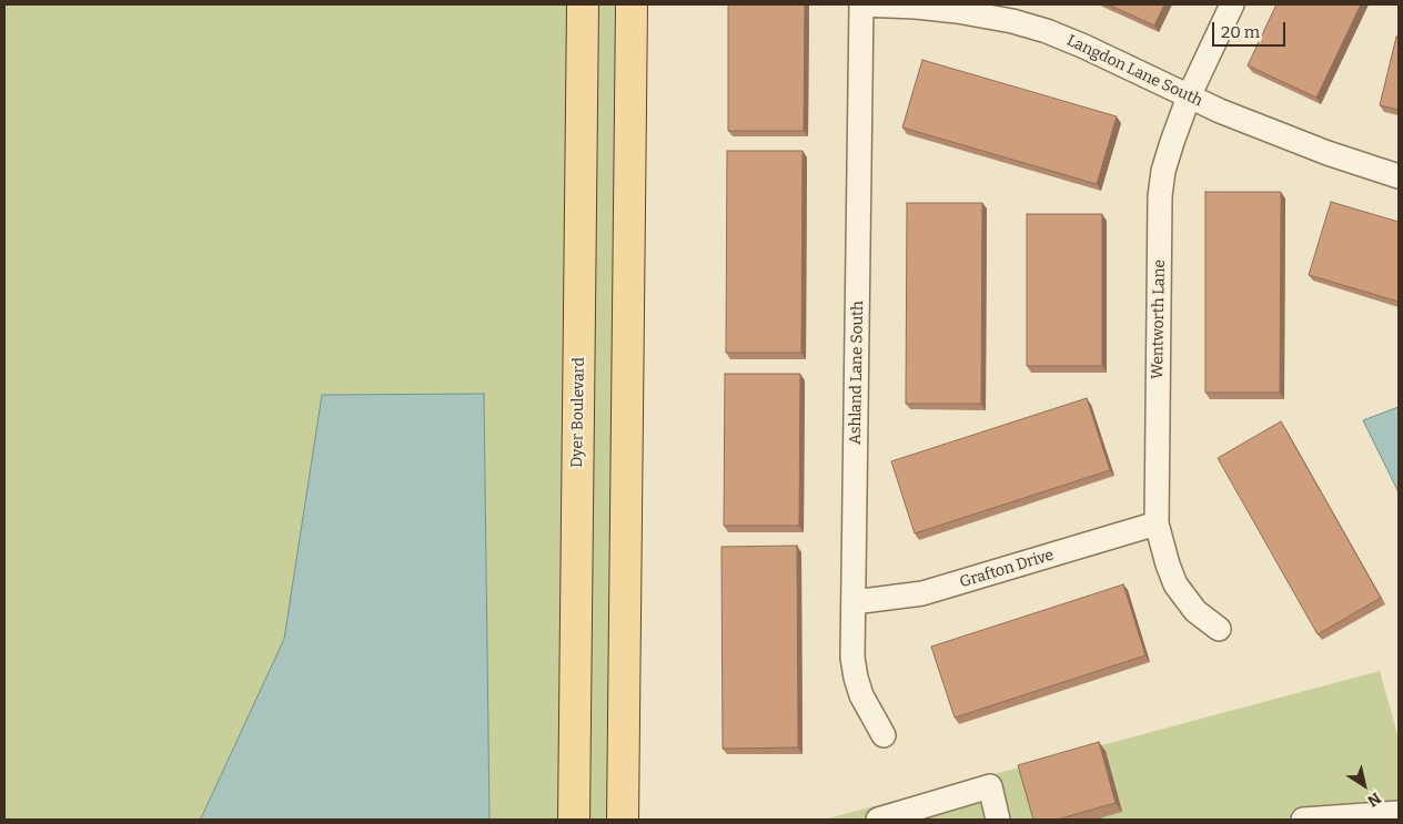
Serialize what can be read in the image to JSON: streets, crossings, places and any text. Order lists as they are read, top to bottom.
{
  "streets": {
    "main road": ["Dyer Boulevard"],
    "street": [
      "Langdon Lane South",
      "Wentworth Lane",
      "Ashland Lane South",
      "Grafton Drive"
    ]
  },
  "crossings": [
    ["Langdon Lane South", "Wentworth Lane"],
    ["Langdon Lane South", "Ashland Lane South"],
    ["Wentworth Lane", "Grafton Drive"],
    ["Ashland Lane South", "Grafton Drive"]
  ],
  "scale_bar": "20 m",
  "north": "bottom right"
}
